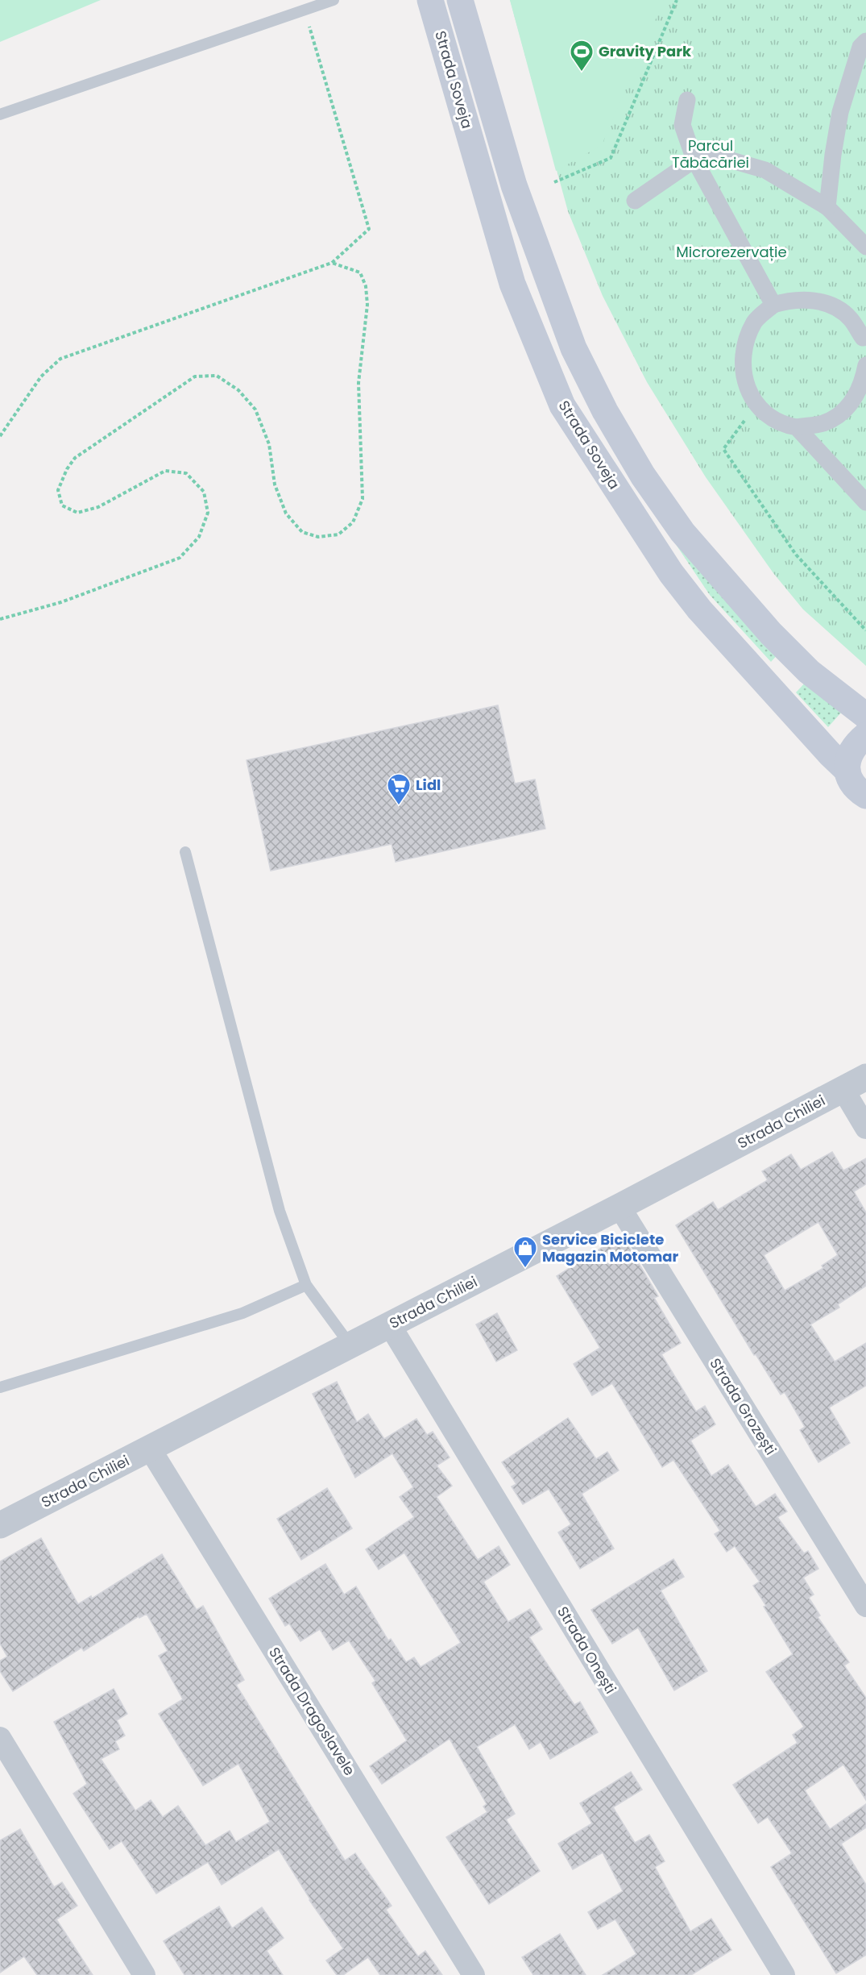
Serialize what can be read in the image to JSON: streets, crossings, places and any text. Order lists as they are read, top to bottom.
{
  "streets": {
    "main road": ["Strada Soveja"],
    "street": [
      "Strada Chiliei",
      "Strada Grozești",
      "Strada Onești",
      "Strada Dragoslavele"
    ]
  },
  "crossings": [
    ["Strada Chiliei", "Strada Grozești"],
    ["Strada Chiliei", "Strada Onești"],
    ["Strada Chiliei", "Strada Dragoslavele"]
  ],
  "parks": ["Parcul Tăbăcăriei", "Microrezervație"],
  "places": {
    "sports": ["Gravity Park"],
    "supermarket": ["Lidl"],
    "shop": ["Service Biciclete Magazin Motomar"]
  }
}
